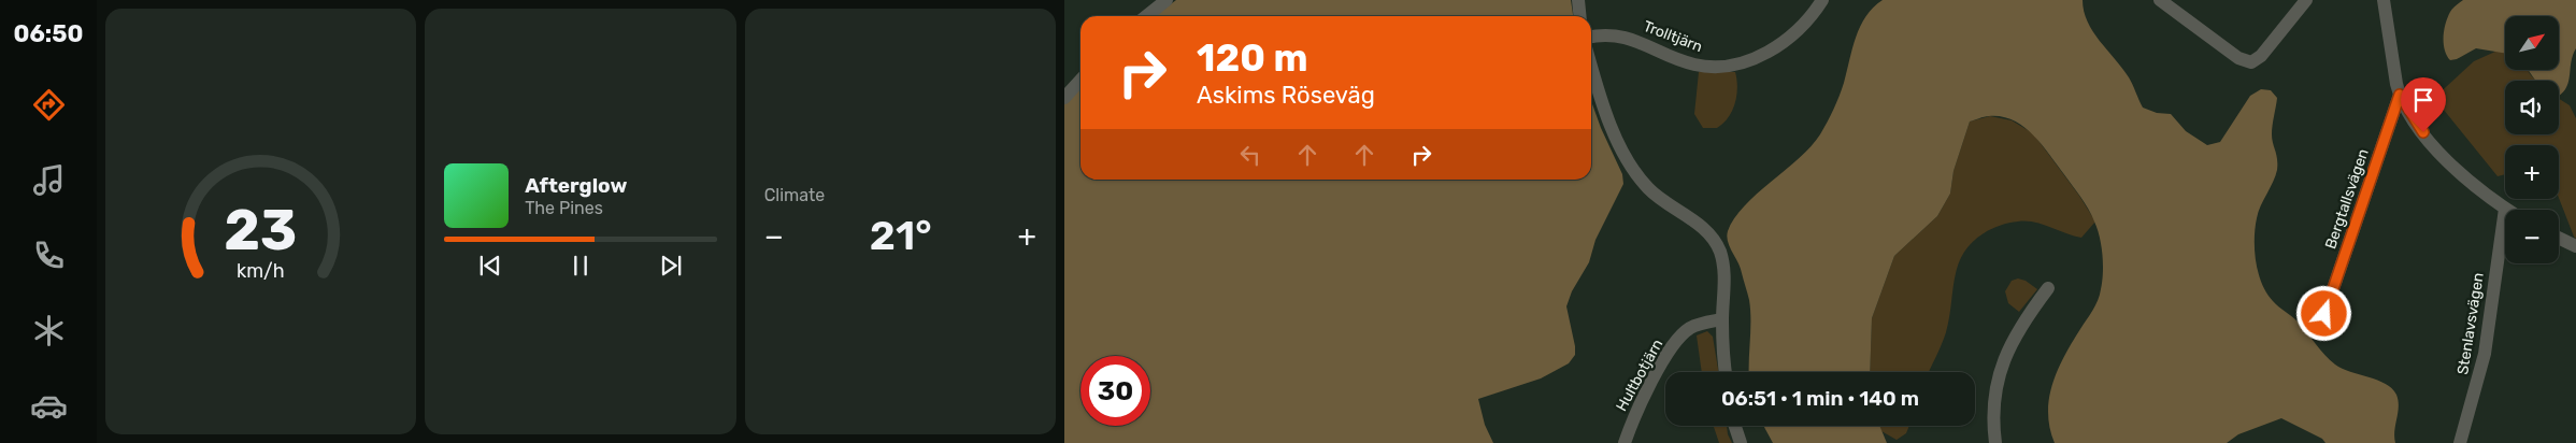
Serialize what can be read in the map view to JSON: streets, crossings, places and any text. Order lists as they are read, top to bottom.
{
  "streets": {
    "street": [
      "Trolltjärn",
      "Bergtallsvägen",
      "Stenlavsvägen",
      "Hultbotjärn"
    ]
  },
  "north": "top right",
  "page": {
    "tabs": "06:50",
    "tile": "Climate",
    "map_buttons": ["+", "−"],
    "turn": ["120 m", "Askims Röseväg"],
    "song": ["Afterglow", "The Pines"],
    "heat": ["−", "21°", "+"],
    "limit": "30",
    "trip": "06:51 · 1 min · 140 m",
    "gauge": ["23", "km/h"]
  }
}
